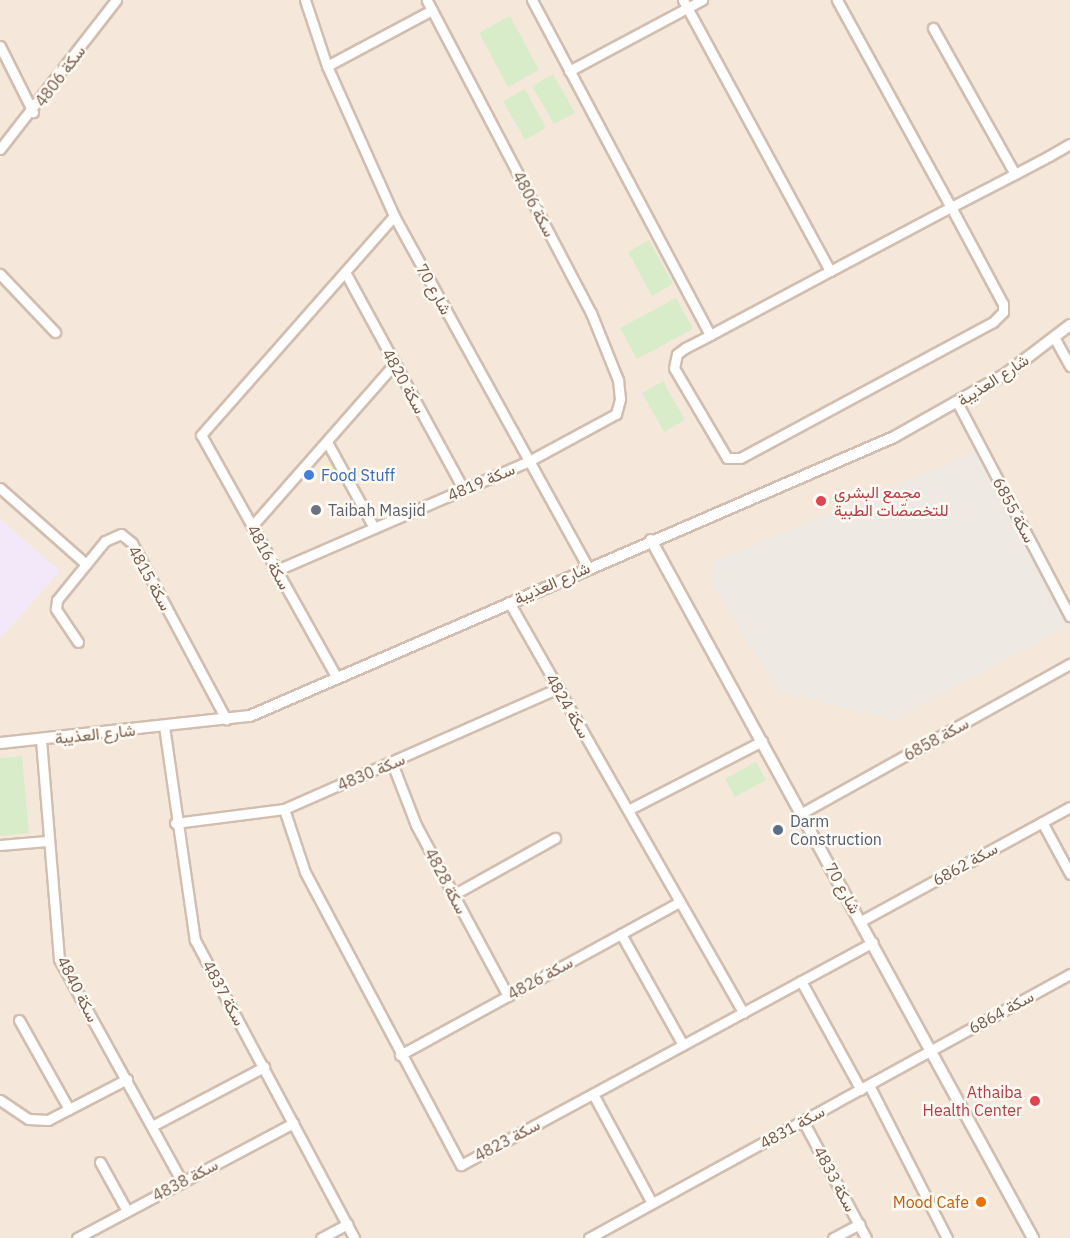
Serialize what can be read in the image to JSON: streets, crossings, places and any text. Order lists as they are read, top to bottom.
{
  "streets": {
    "street": [
      "سكة 4806",
      "شارع 70",
      "شارع العذيبة",
      "سكة 4820",
      "سكة 4819",
      "سكة 6855",
      "سكة 4816",
      "سكة 4815",
      "سكة 4824",
      "سكة 6858",
      "سكة 4830",
      "سكة 6862",
      "سكة 4828",
      "سكة 4826",
      "سكة 4840",
      "سكة 4837",
      "سكة 6864",
      "سكة 4831",
      "سكة 4823",
      "سكة 4833",
      "سكة 4838"
    ]
  },
  "crossings": [
    ["سكة 4806", "سكة 4819"],
    ["شارع 70", "شارع العذيبة"],
    ["شارع 70", "سكة 4819"],
    ["شارع 70", "سكة 6858"],
    ["شارع 70", "سكة 6862"],
    ["شارع 70", "سكة 6864"],
    ["شارع 70", "سكة 4831"],
    ["شارع 70", "سكة 4823"],
    ["شارع العذيبة", "سكة 6855"],
    ["شارع العذيبة", "سكة 4816"],
    ["شارع العذيبة", "سكة 4815"],
    ["شارع العذيبة", "سكة 4824"],
    ["شارع العذيبة", "سكة 4840"],
    ["شارع العذيبة", "سكة 4837"],
    ["سكة 4820", "سكة 4819"],
    ["سكة 4820", "سكة 4816"],
    ["سكة 4819", "سكة 4816"],
    ["سكة 4824", "سكة 4830"],
    ["سكة 4824", "سكة 4826"],
    ["سكة 4824", "سكة 4823"],
    ["سكة 4830", "سكة 4828"],
    ["سكة 4830", "سكة 4837"],
    ["سكة 4830", "سكة 4823"],
    ["سكة 4828", "سكة 4826"],
    ["سكة 4826", "سكة 4823"],
    ["سكة 4840", "سكة 4838"],
    ["سكة 4837", "سكة 4838"],
    ["سكة 6864", "سكة 4831"],
    ["سكة 4831", "سكة 4833"]
  ],
  "places": [
    "Food Stuff",
    "مجمع البشرى للتخصصّات الطبية",
    "Taibah Masjid",
    "Darm Construction",
    "Athaiba Health Center",
    "Mood Cafe"
  ]
}
